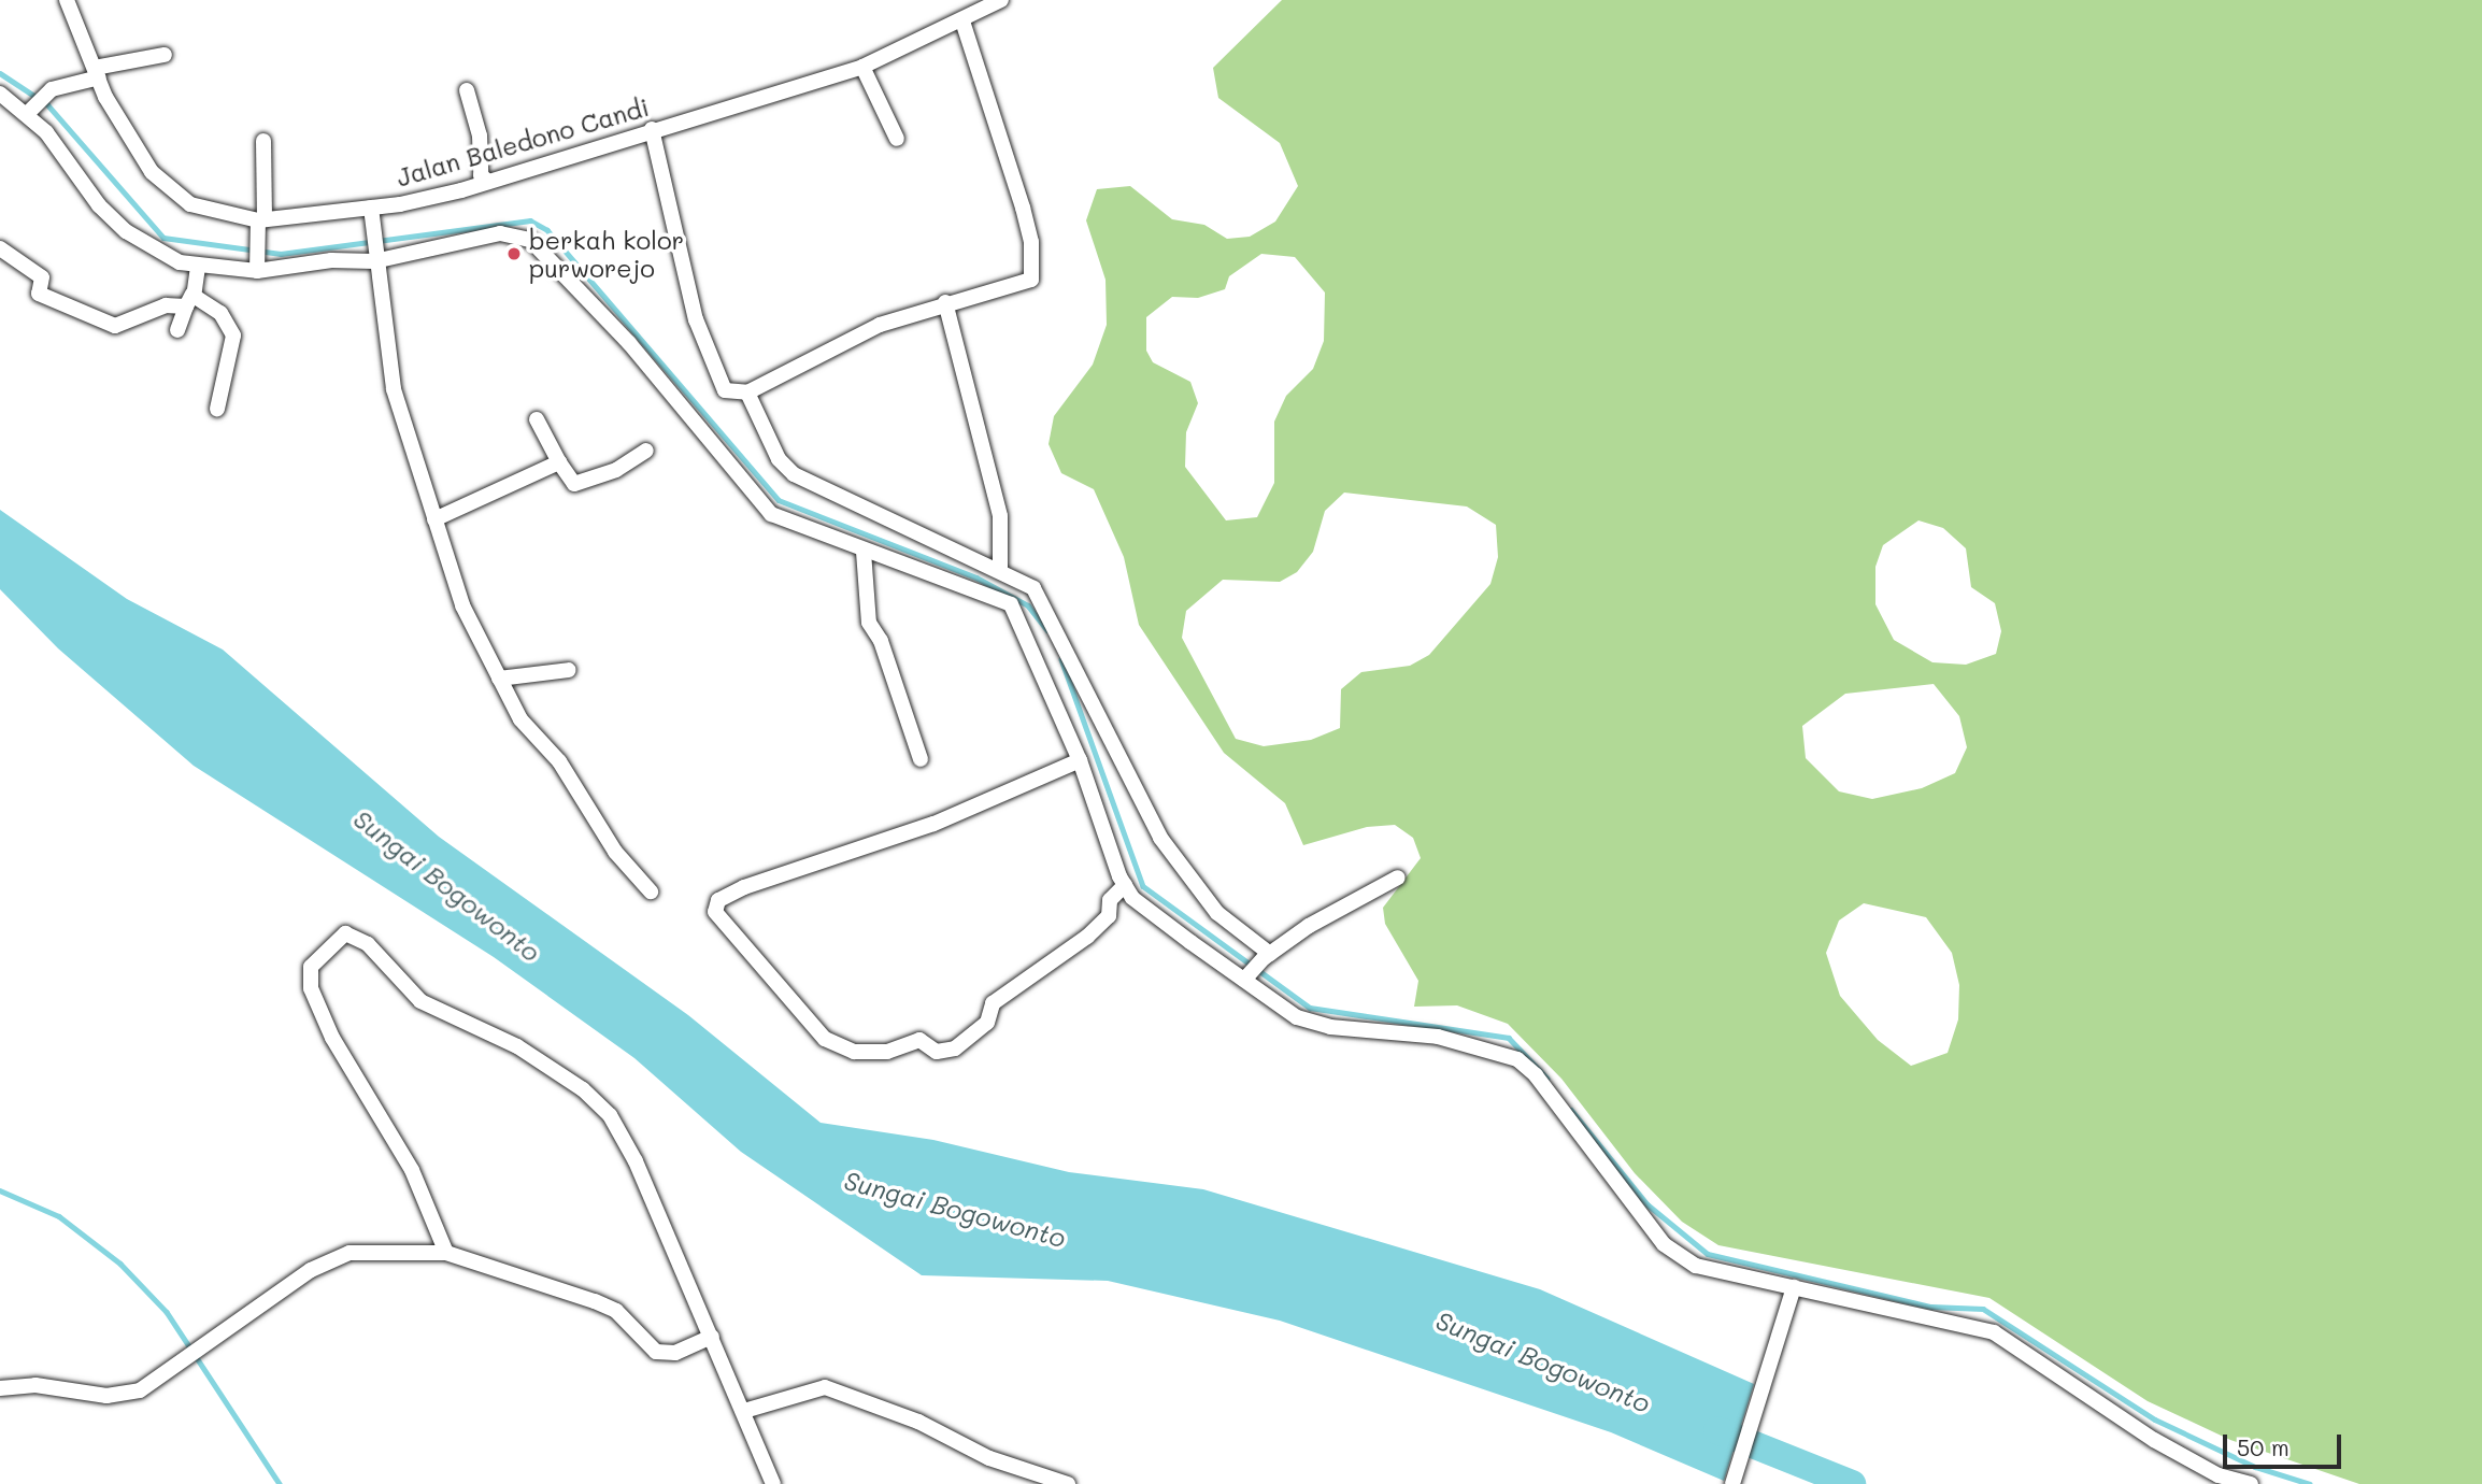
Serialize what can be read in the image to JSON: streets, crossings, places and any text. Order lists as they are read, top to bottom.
{
  "streets": {
    "street": ["Jalan Baledono Candi"]
  },
  "water": ["Sungai Bogowonto"],
  "places": ["berkah kolor purworejo"],
  "scale_bar": "50 m"
}
